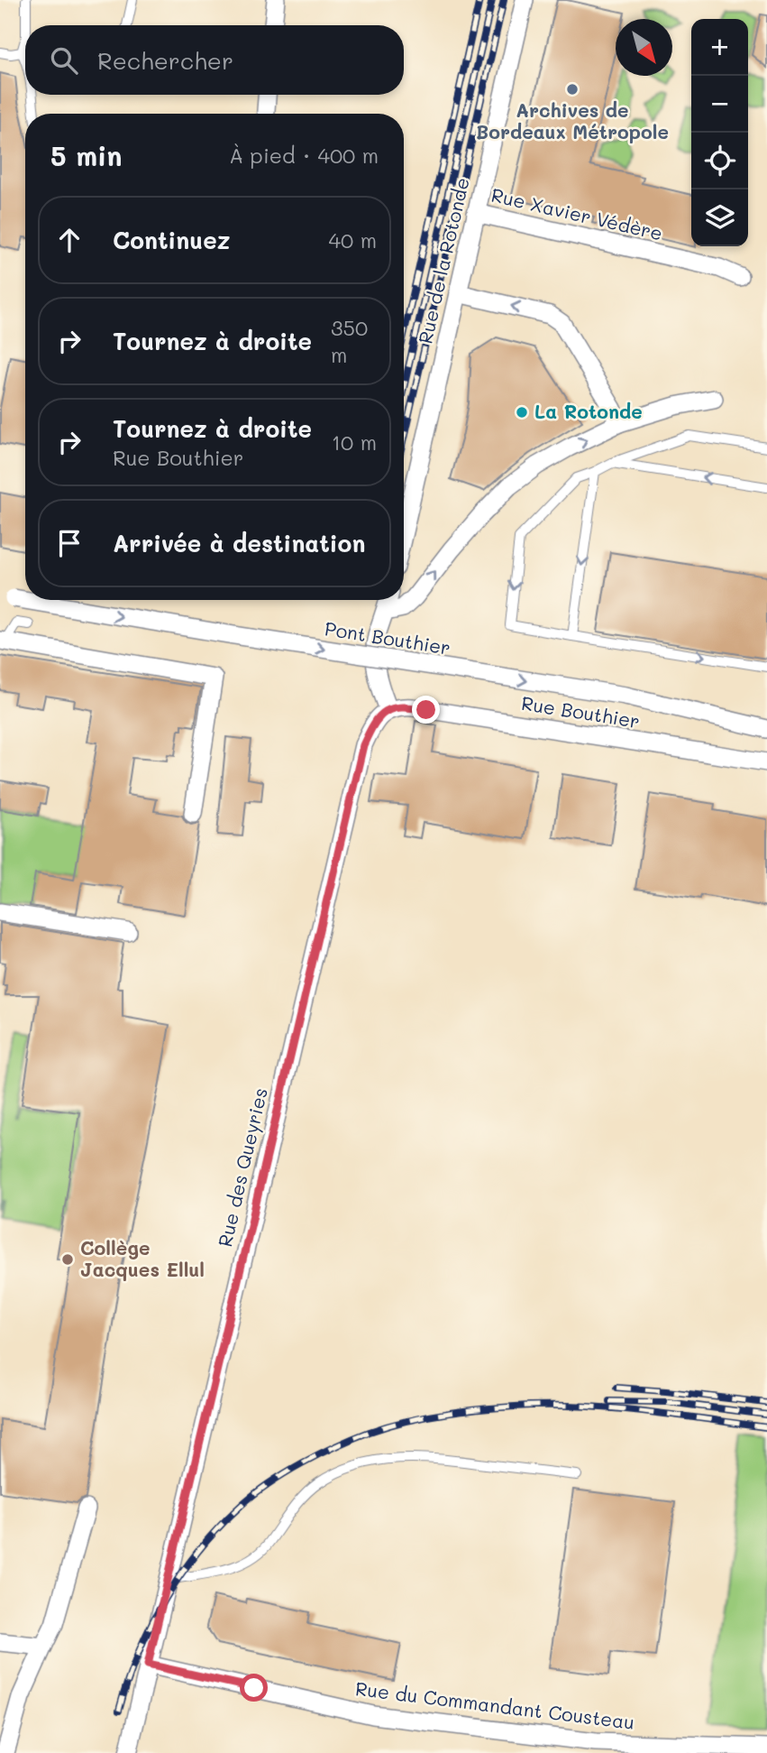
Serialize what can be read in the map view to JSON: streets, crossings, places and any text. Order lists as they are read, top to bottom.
{
  "streets": {
    "street": [
      "Rue Xavier Védère",
      "Rue de la Rotonde",
      "Pont Bouthier",
      "Rue Bouthier",
      "Rue des Queyries",
      "Rue du Commandant Cousteau"
    ]
  },
  "crossings": [
    ["Rue Xavier Védère", "Rue de la Rotonde"],
    ["Rue Bouthier", "Rue des Queyries"],
    ["Rue des Queyries", "Rue du Commandant Cousteau"]
  ],
  "one_way": ["Pont Bouthier"],
  "places": ["Archives de Bordeaux Métropole", "La Rotonde", "Collège Jacques Ellul"],
  "north": "bottom right",
  "page": {
    "map_buttons": ["+", "−"],
    "search": "Rechercher",
    "heading": ["5 min", "À pied · 400 m"],
    "list": [
      ["Continuez", "40 m"],
      ["Tournez à droite", "350 m"],
      ["Tournez à droite", "Rue Bouthier", "10 m"],
      "Arrivée à destination"
    ]
  }
}
